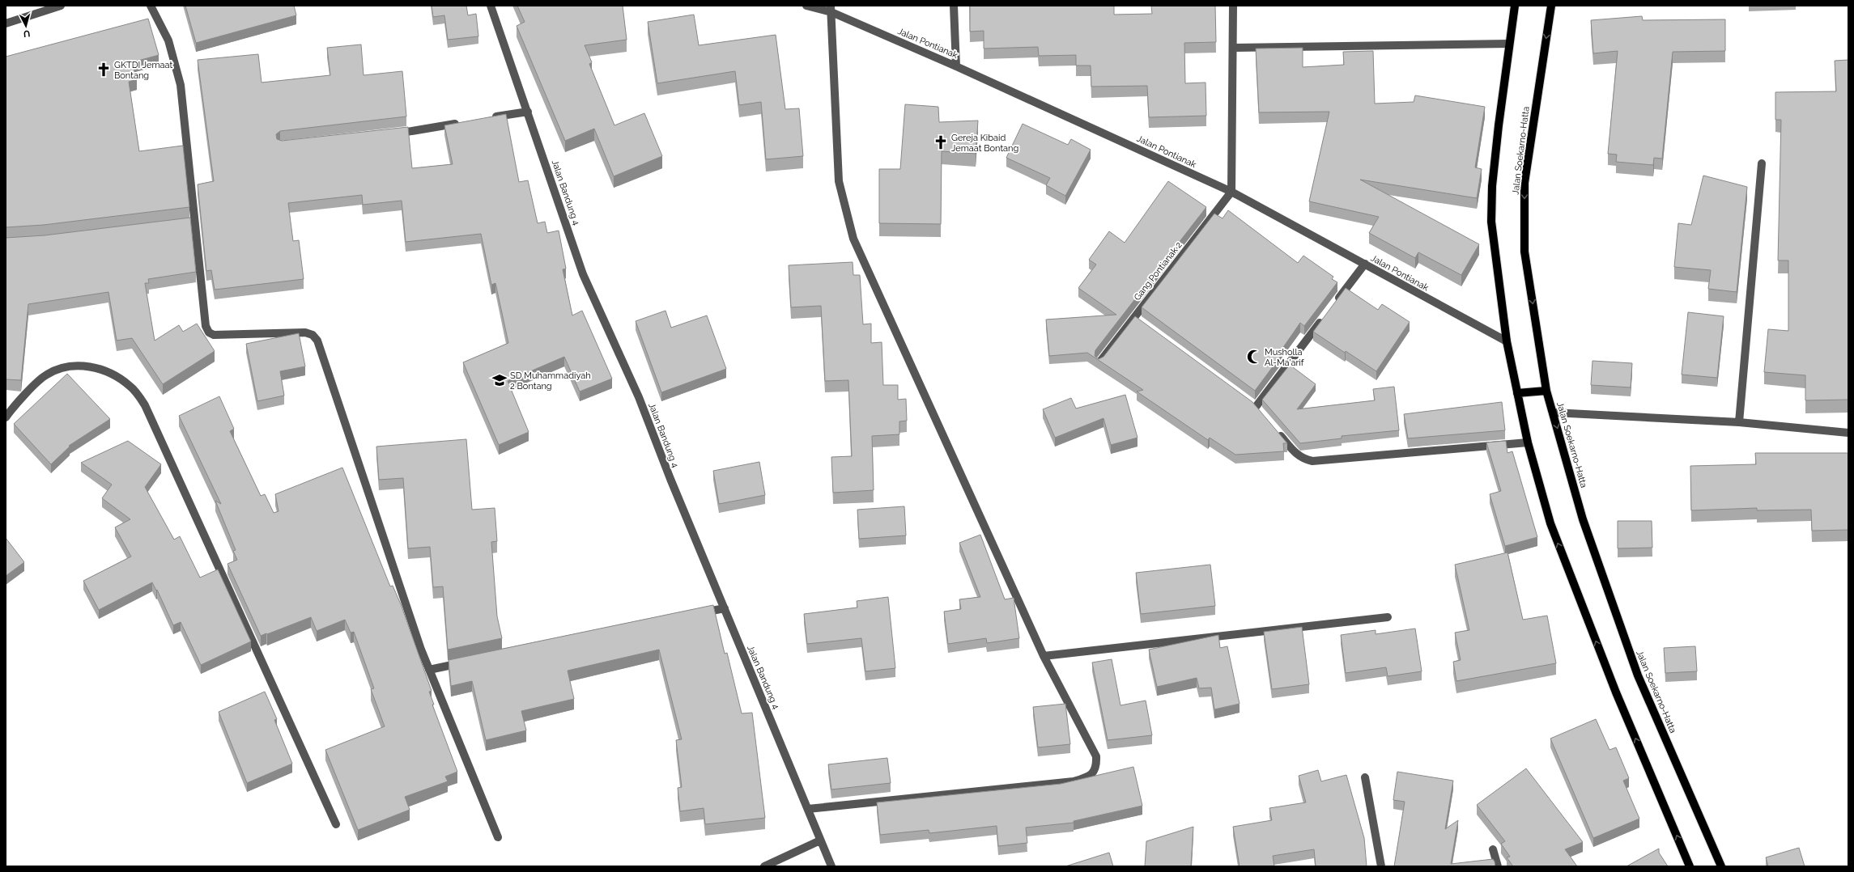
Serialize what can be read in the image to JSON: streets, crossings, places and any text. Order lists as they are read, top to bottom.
{
  "streets": {
    "main road": ["Jalan Soekarno-Hatta"],
    "street": ["Jalan Pontianak", "Jalan Bandung 4", "Gang Pontianak 2"]
  },
  "crossings": [
    ["Jalan Pontianak", "Gang Pontianak 2"]
  ],
  "places": {
    "church": ["GKTDI Jemaat Bontang", "Gereja Kibaid Jemaat Bontang"],
    "mosque": ["Musholla Al-Ma'arif"],
    "school or university": ["SD Muhammadiyah 2 Bontang"]
  },
  "north": "bottom"
}
